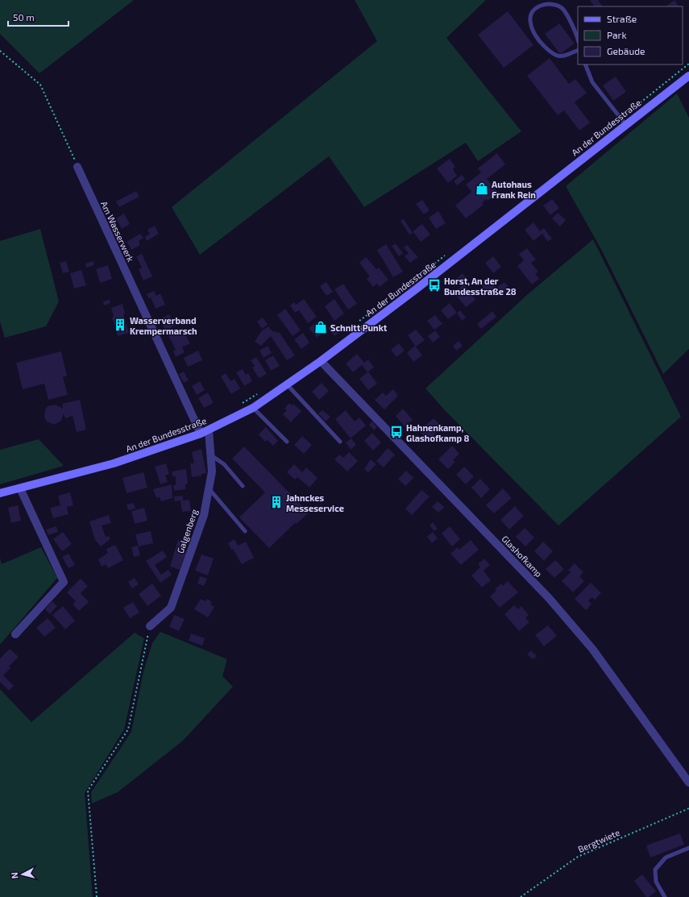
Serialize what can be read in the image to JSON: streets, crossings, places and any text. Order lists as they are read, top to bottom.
{
  "streets": {
    "main road": ["An der Bundesstraße"],
    "street": ["Am Wasserwerk", "Galgenberg", "Glashofkamp"],
    "path": ["Bergtwiete"]
  },
  "crossings": [
    ["An der Bundesstraße", "Am Wasserwerk"],
    ["An der Bundesstraße", "Galgenberg"],
    ["An der Bundesstraße", "Glashofkamp"]
  ],
  "places": {
    "shop": ["Autohaus Frank Rein", "Schnitt Punkt"],
    "bus stop": ["Horst, An der Bundesstraße 28", "Hahnenkamp, Glashofkamp 8"],
    "building": ["Wasserverband Krempermarsch", "Jahnckes Messeservice"]
  },
  "legend": ["Straße", "Park", "Gebäude"],
  "scale_bar": "50 m",
  "north": "left"
}
